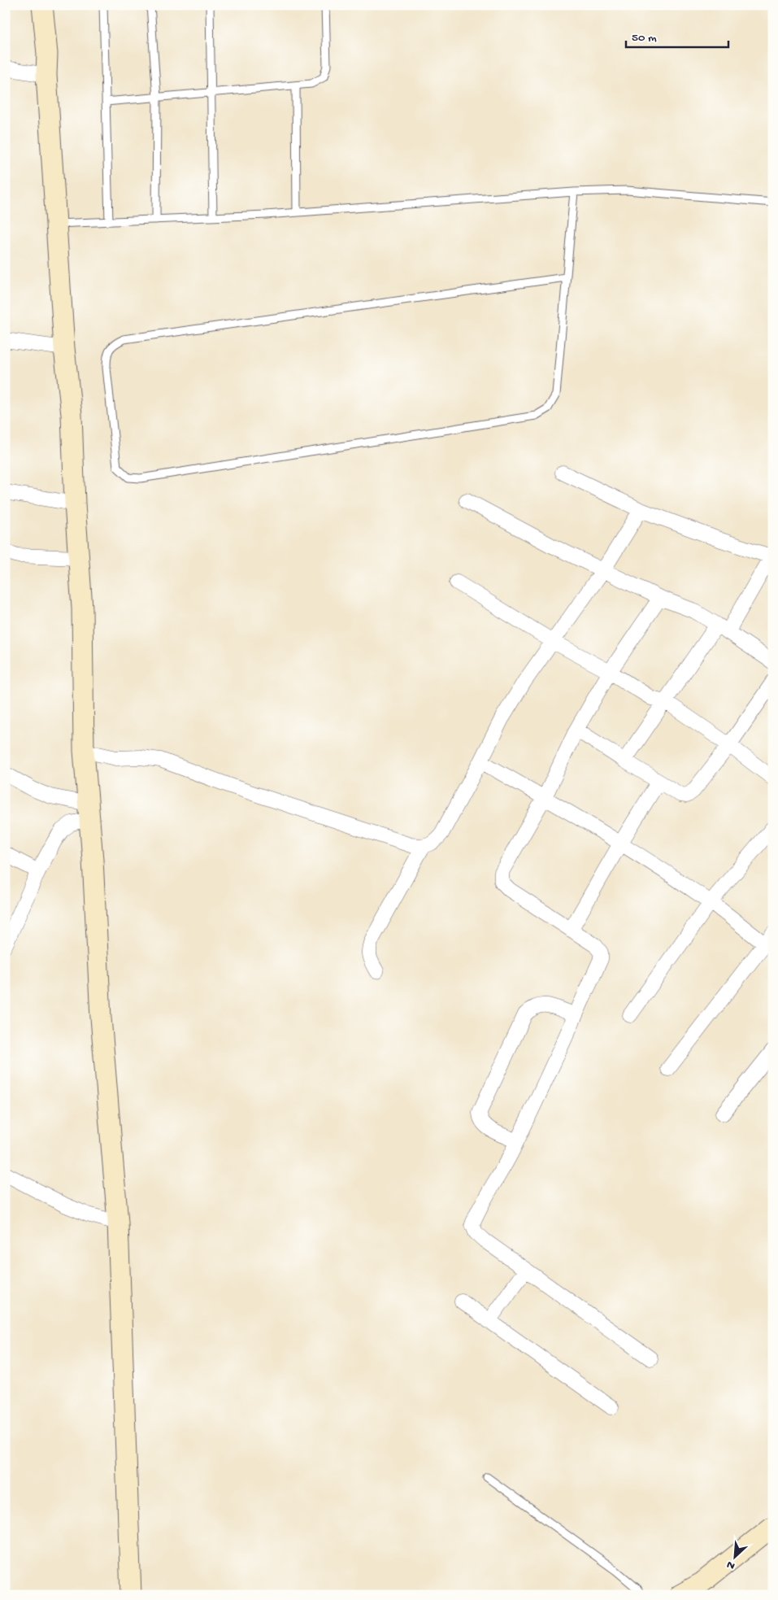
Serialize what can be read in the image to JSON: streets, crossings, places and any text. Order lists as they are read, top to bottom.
{
  "scale_bar": "50 m",
  "north": "bottom left"
}
